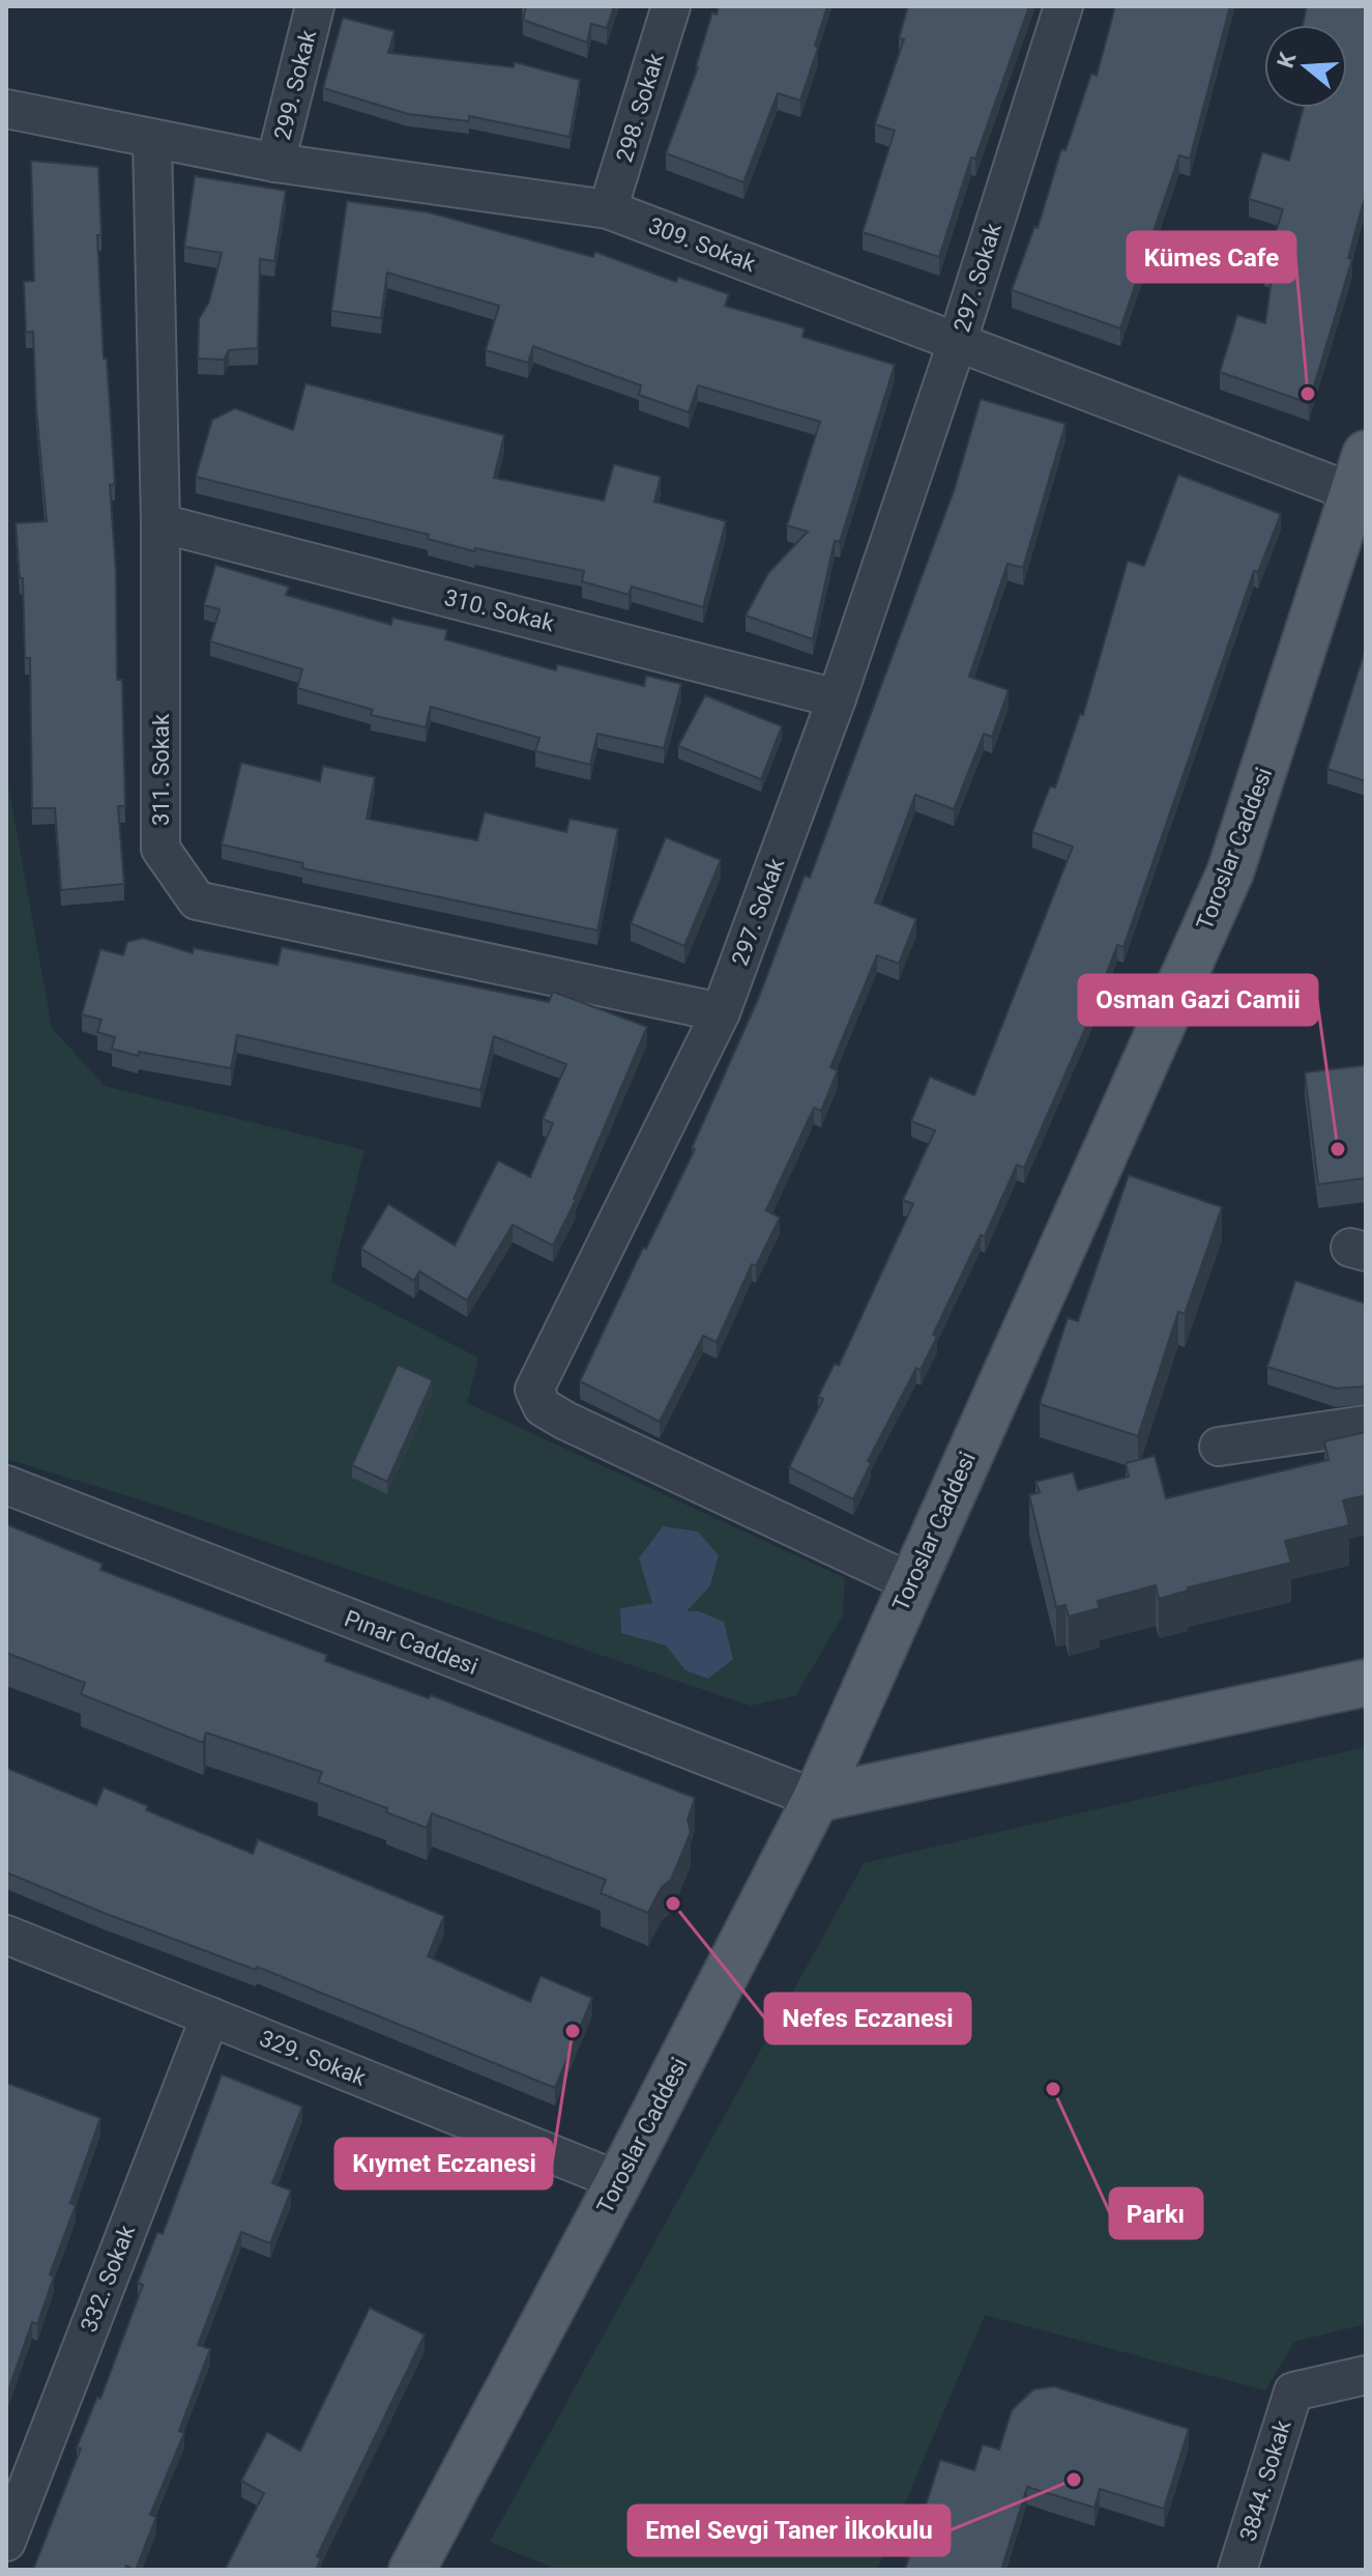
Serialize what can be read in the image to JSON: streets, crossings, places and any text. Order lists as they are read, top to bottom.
{
  "streets": {
    "main road": ["Toroslar Caddesi"],
    "street": [
      "299. Sokak",
      "298. Sokak",
      "309. Sokak",
      "297. Sokak",
      "310. Sokak",
      "311. Sokak",
      "Pınar Caddesi",
      "329. Sokak",
      "332. Sokak",
      "3844. Sokak"
    ]
  },
  "crossings": [
    ["299. Sokak", "309. Sokak"],
    ["298. Sokak", "309. Sokak"],
    ["309. Sokak", "297. Sokak"],
    ["309. Sokak", "311. Sokak"],
    ["309. Sokak", "Toroslar Caddesi"],
    ["297. Sokak", "310. Sokak"],
    ["297. Sokak", "311. Sokak"],
    ["297. Sokak", "Toroslar Caddesi"],
    ["310. Sokak", "311. Sokak"],
    ["Toroslar Caddesi", "Pınar Caddesi"],
    ["Toroslar Caddesi", "329. Sokak"],
    ["329. Sokak", "332. Sokak"]
  ],
  "places": [
    "Kümes Cafe",
    "Osman Gazi Camii",
    "Nefes Eczanesi",
    "Kıymet Eczanesi",
    "Parkı",
    "Emel Sevgi Taner İlkokulu"
  ],
  "north": "left"
}
